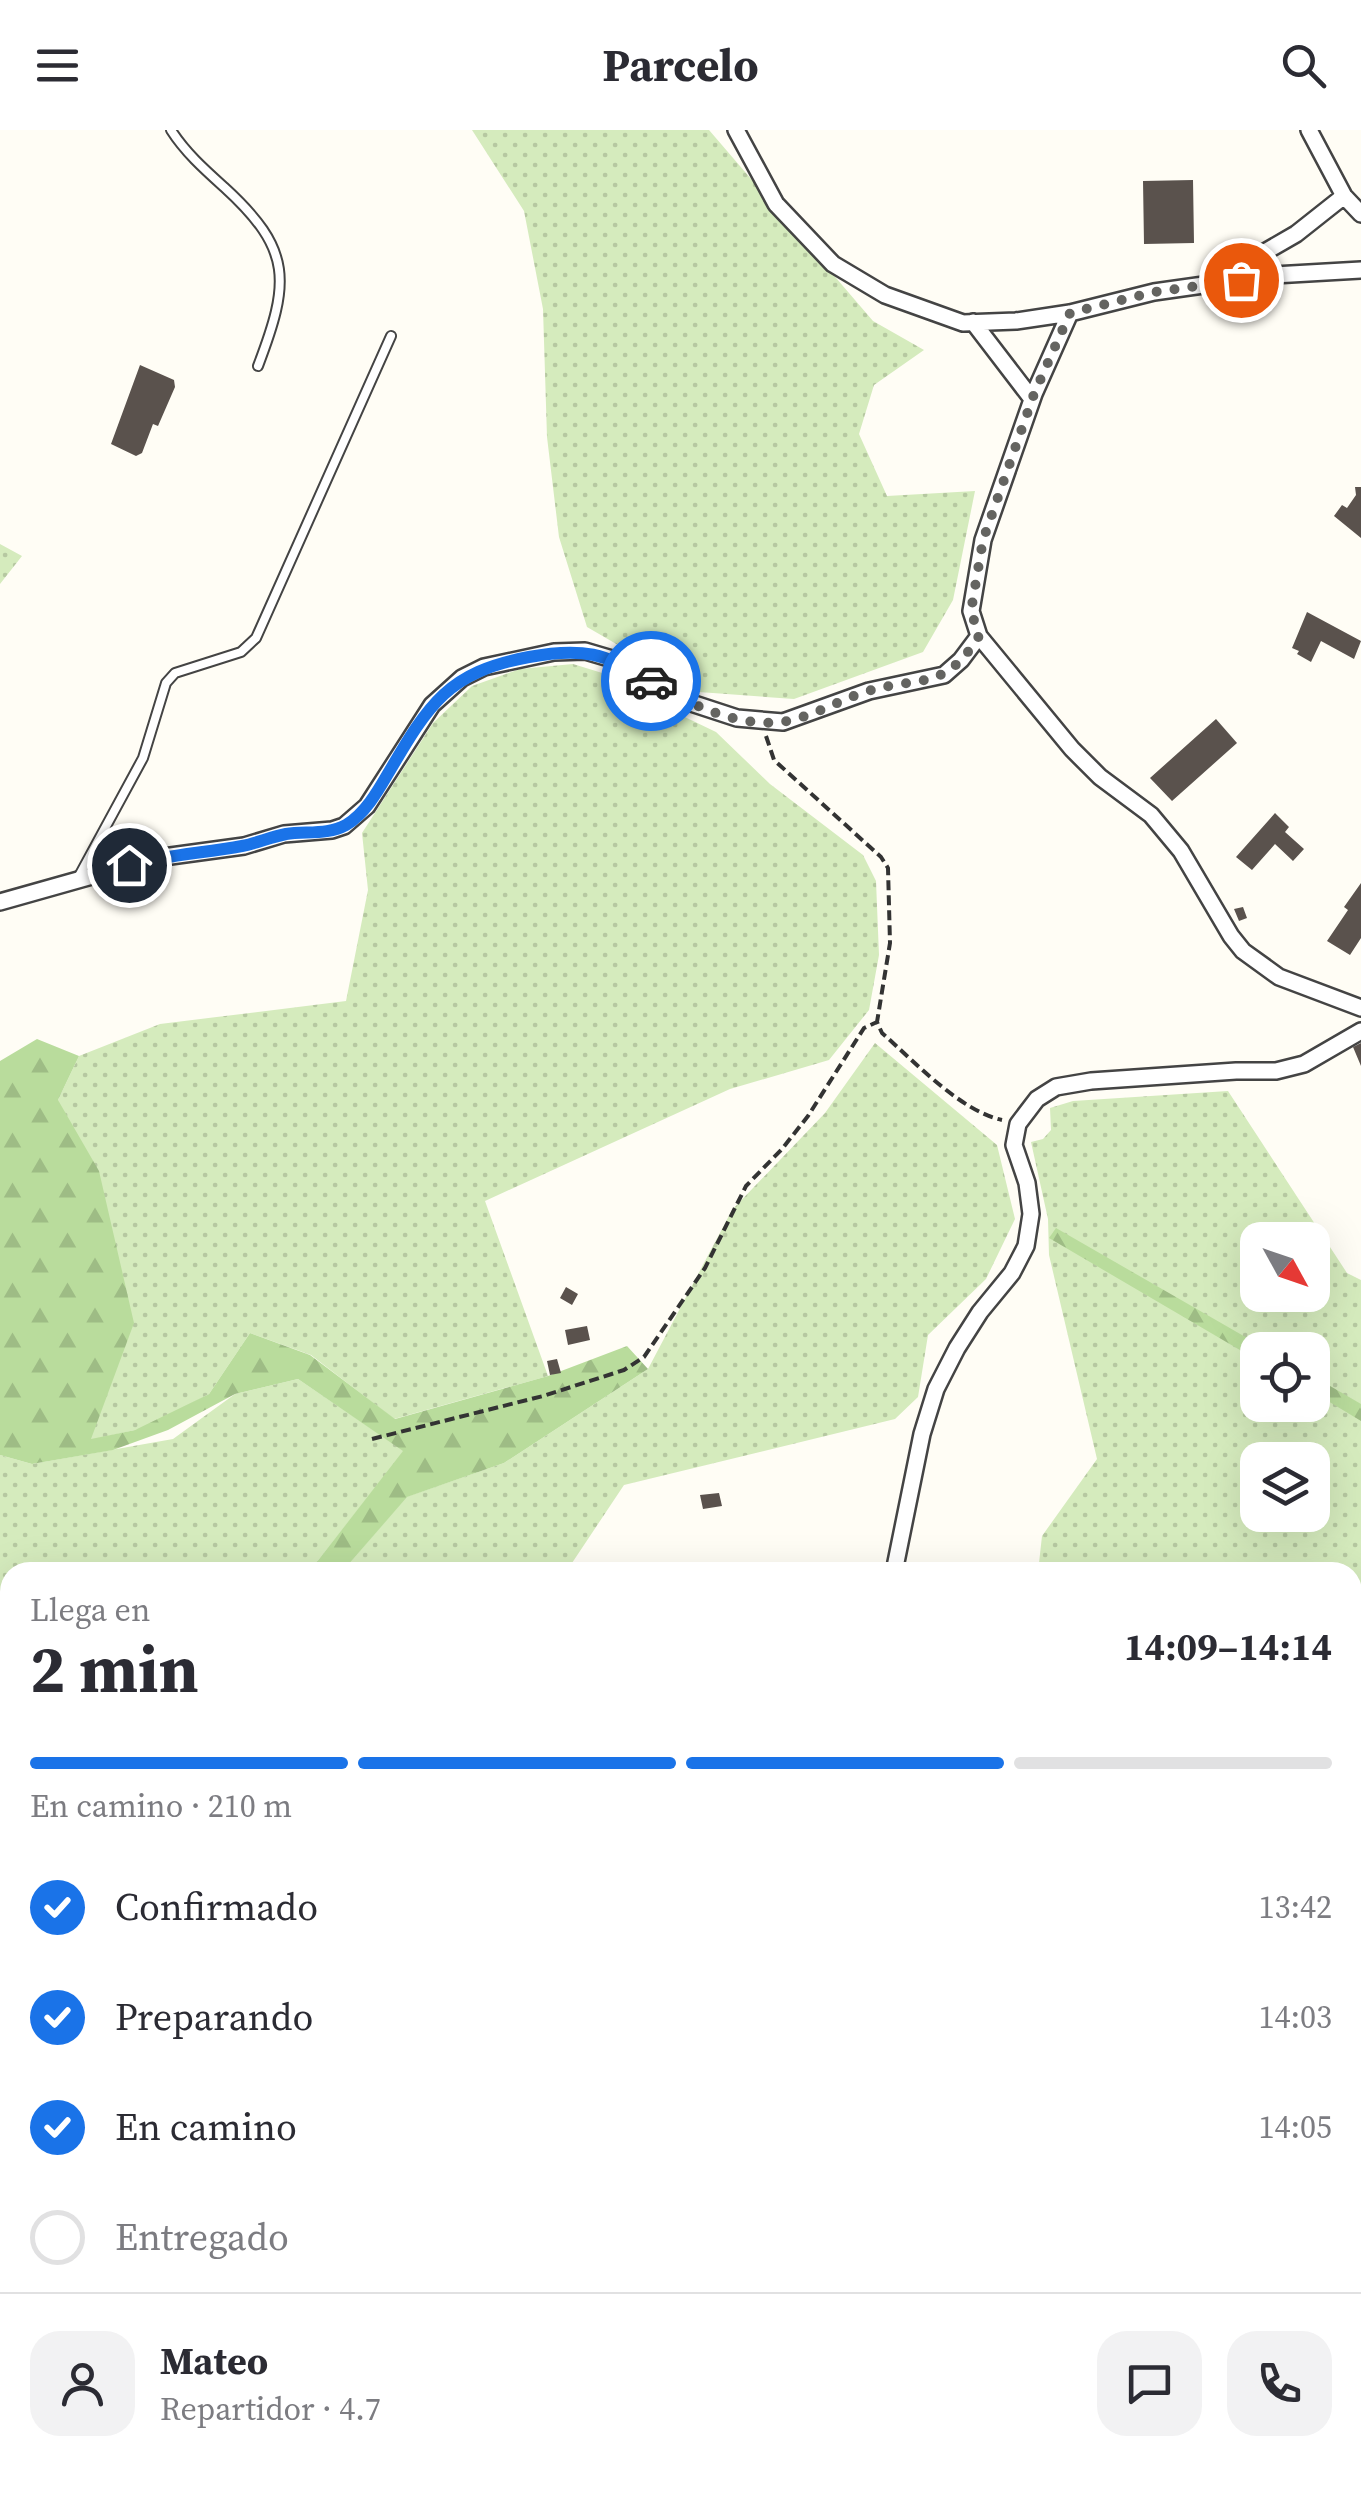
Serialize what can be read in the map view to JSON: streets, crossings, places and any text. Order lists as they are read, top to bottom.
{
  "north": "bottom right",
  "page": {
    "header": "Parcelo",
    "heading": ["2 min", "Llega en", "14:09–14:14"],
    "panel": ["Mateo", "Repartidor · 4.7"],
    "bar": "En camino · 210 m",
    "list": [
      ["Confirmado", "13:42"],
      ["Preparando", "14:03"],
      ["En camino", "14:05"],
      "Entregado"
    ]
  }
}
